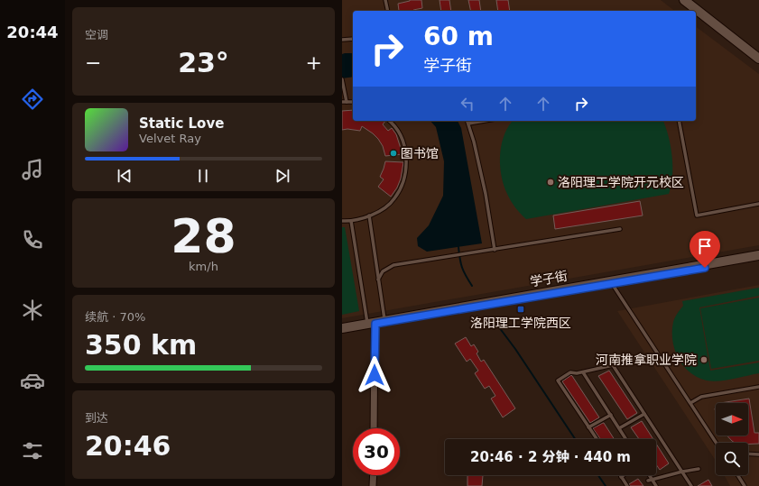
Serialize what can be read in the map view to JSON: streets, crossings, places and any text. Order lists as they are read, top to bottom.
{
  "streets": {
    "street": ["学子街"]
  },
  "places": {
    "other": ["图书馆", "洛阳理工学院开元校区", "河南推拿职业学院"],
    "transit": ["洛阳理工学院西区"]
  },
  "north": "right",
  "page": {
    "tabs": "20:44",
    "tile": [
      "空调",
      ["28", "km/h"],
      ["续航 · 70%", "350 km"],
      ["到达", "20:46"]
    ],
    "turn": ["60 m", "学子街"],
    "heat": ["−", "23°", "+"],
    "song": ["Static Love", "Velvet Ray"],
    "limit": "30",
    "trip": "20:46 · 2 分钟 · 440 m"
  }
}
